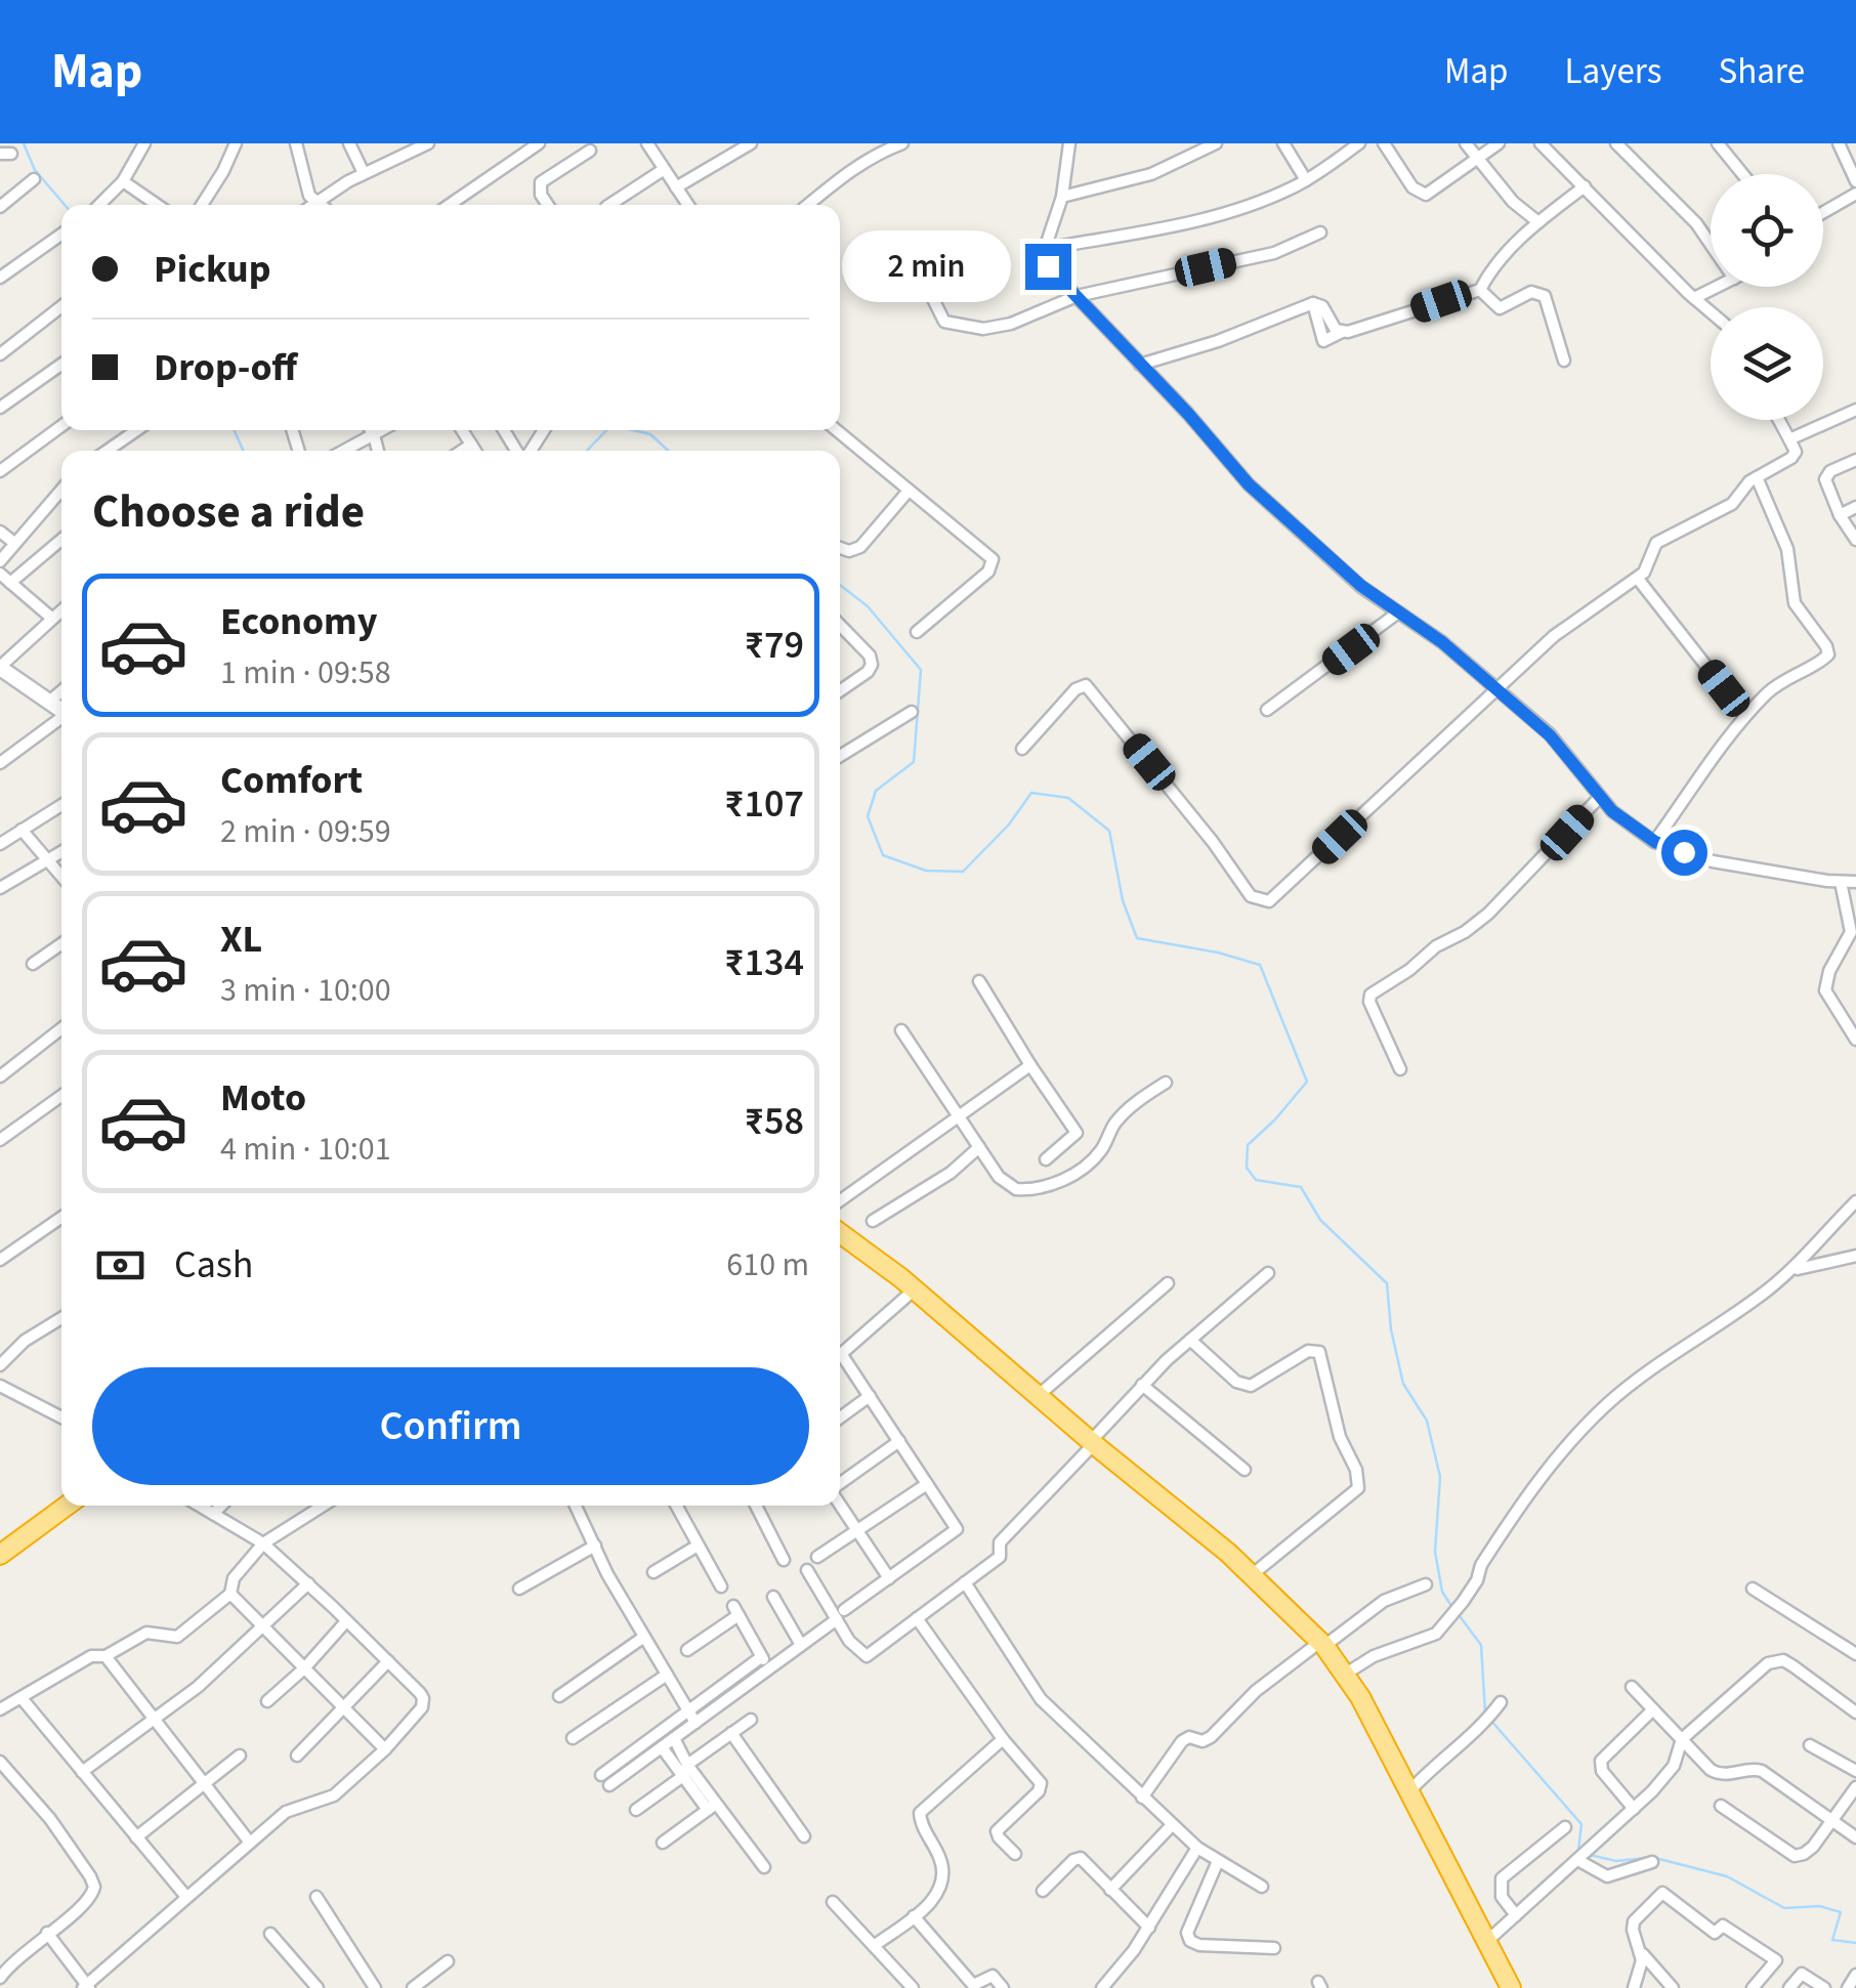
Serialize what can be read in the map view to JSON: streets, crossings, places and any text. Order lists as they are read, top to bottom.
{
  "page": {
    "header": "Map",
    "nav": ["Map", "Layers", "Share"],
    "banner": ["Pickup", "Drop-off"],
    "bubble": "2 min",
    "heading": "Choose a ride",
    "list": [
      {
        "name": "Economy",
        "note": "1 min · 09:58",
        "value": "₹79"
      },
      {
        "name": "Comfort",
        "note": "2 min · 09:59",
        "value": "₹107"
      },
      {
        "name": "XL",
        "note": "3 min · 10:00",
        "value": "₹134"
      },
      {
        "name": "Moto",
        "note": "4 min · 10:01",
        "value": "₹58"
      }
    ],
    "pay": ["Cash", "610 m"],
    "buttons": "Confirm"
  }
}
